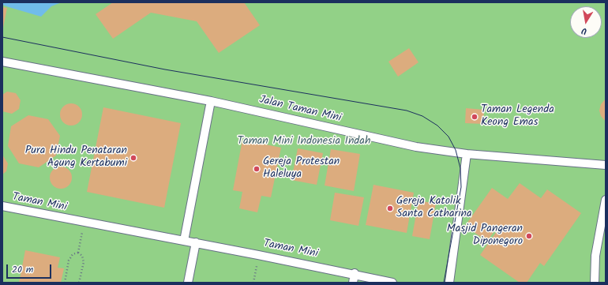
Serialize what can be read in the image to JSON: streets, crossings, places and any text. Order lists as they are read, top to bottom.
{
  "streets": {
    "lane": ["Jalan Taman Mini", "Taman Mini"]
  },
  "parks": ["Taman Mini Indonesia Indah"],
  "places": [
    "Taman Legenda Keong Emas",
    "Pura Hindu Penataran Agung Kertabumi",
    "Gereja Protestan Haleluya",
    "Gereja Katolik Santa Catharina",
    "Masjid Pangeran Diponegoro"
  ],
  "scale_bar": "20 m",
  "north": "bottom"
}
